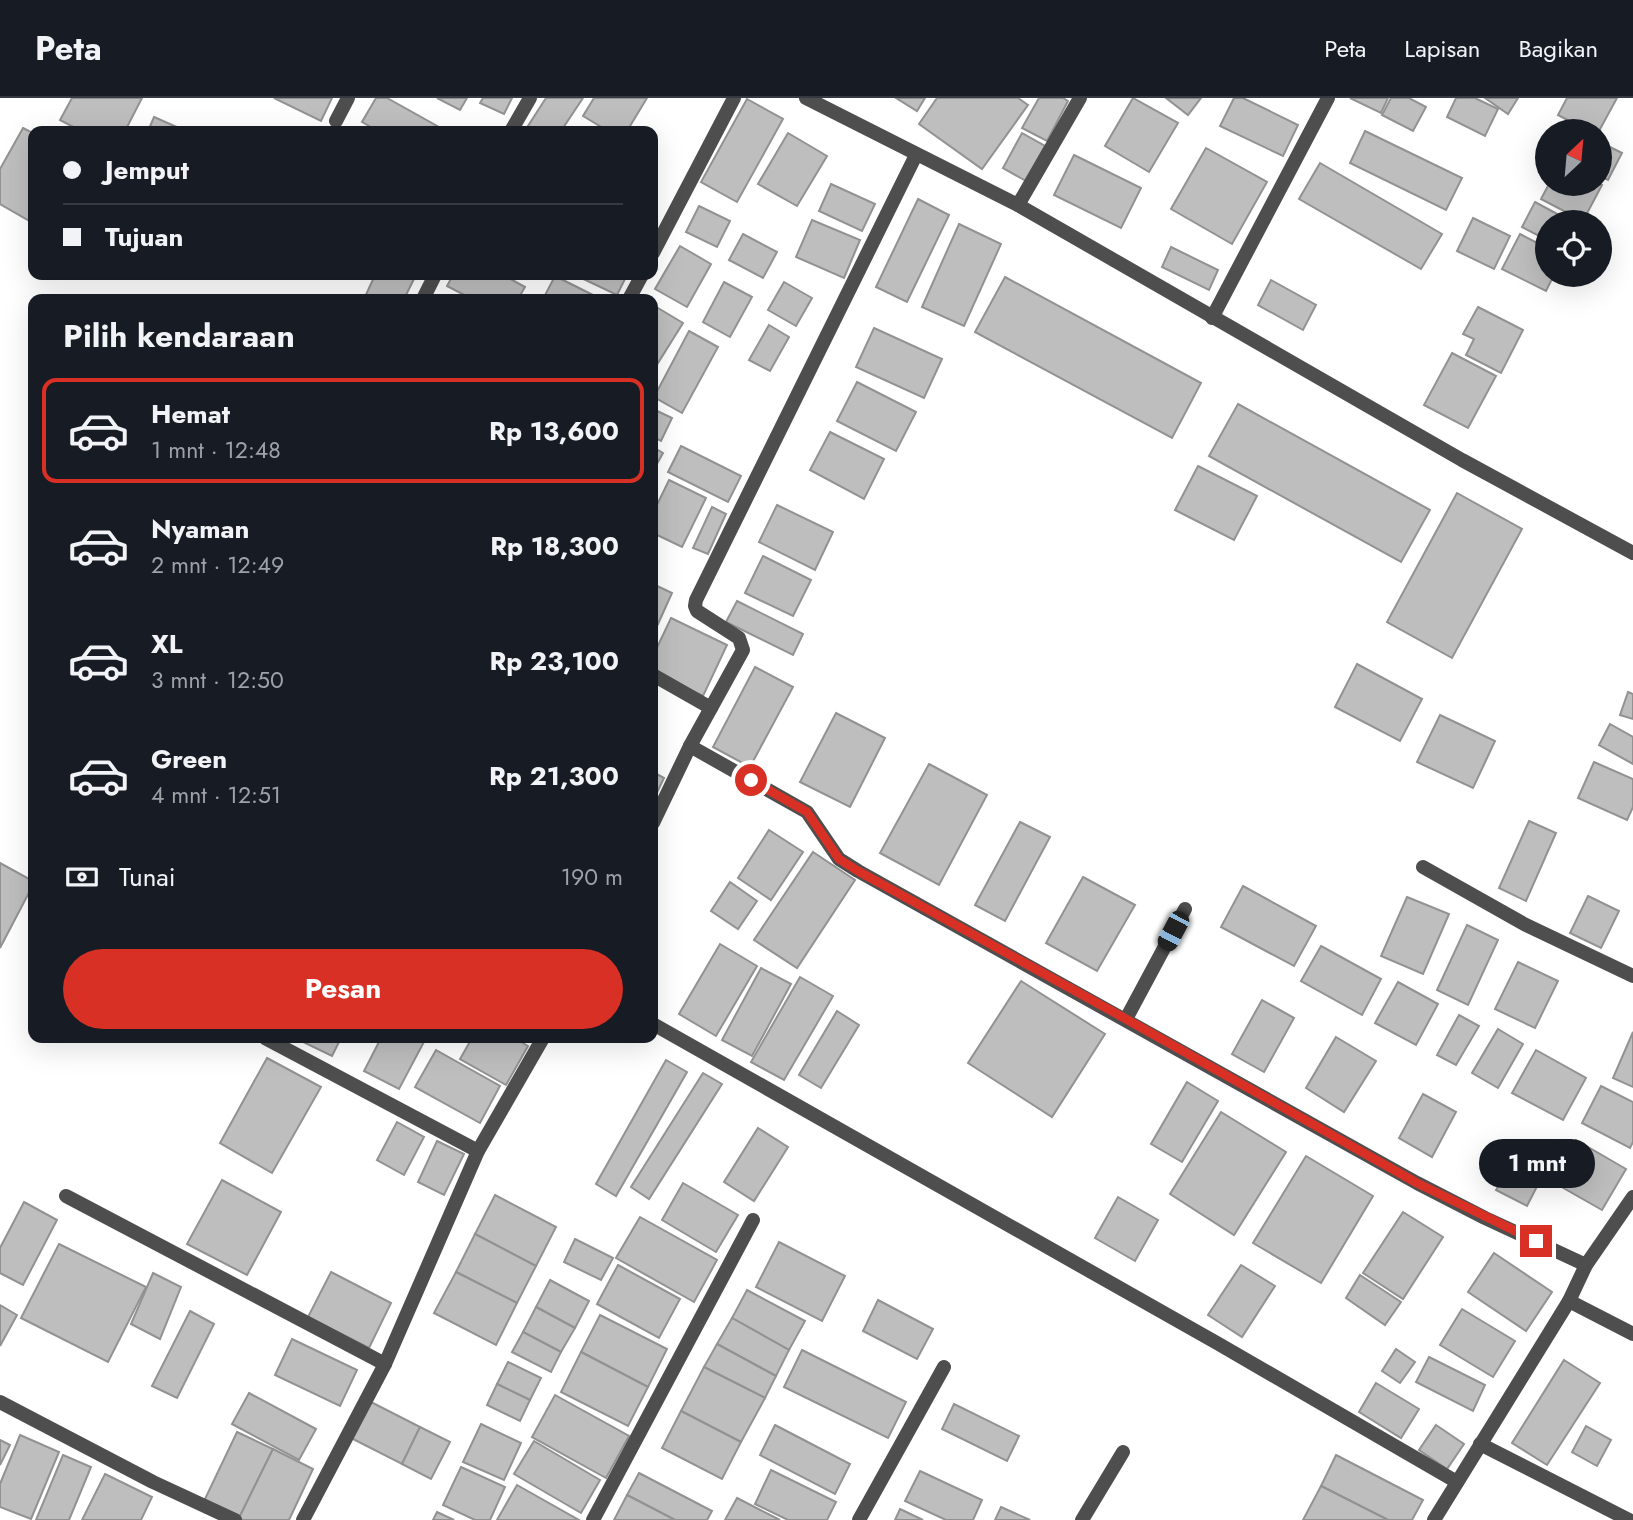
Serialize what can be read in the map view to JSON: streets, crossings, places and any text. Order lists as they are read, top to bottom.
{
  "north": "top right",
  "page": {
    "header": "Peta",
    "nav": ["Peta", "Lapisan", "Bagikan"],
    "banner": ["Jemput", "Tujuan"],
    "heading": "Pilih kendaraan",
    "list": [
      {
        "name": "Hemat",
        "note": "1 mnt · 12:48",
        "value": "Rp 13,600"
      },
      {
        "name": "Nyaman",
        "note": "2 mnt · 12:49",
        "value": "Rp 18,300"
      },
      {
        "name": "XL",
        "note": "3 mnt · 12:50",
        "value": "Rp 23,100"
      },
      {
        "name": "Green",
        "note": "4 mnt · 12:51",
        "value": "Rp 21,300"
      }
    ],
    "pay": ["Tunai", "190 m"],
    "buttons": "Pesan",
    "bubble": "1 mnt"
  }
}
